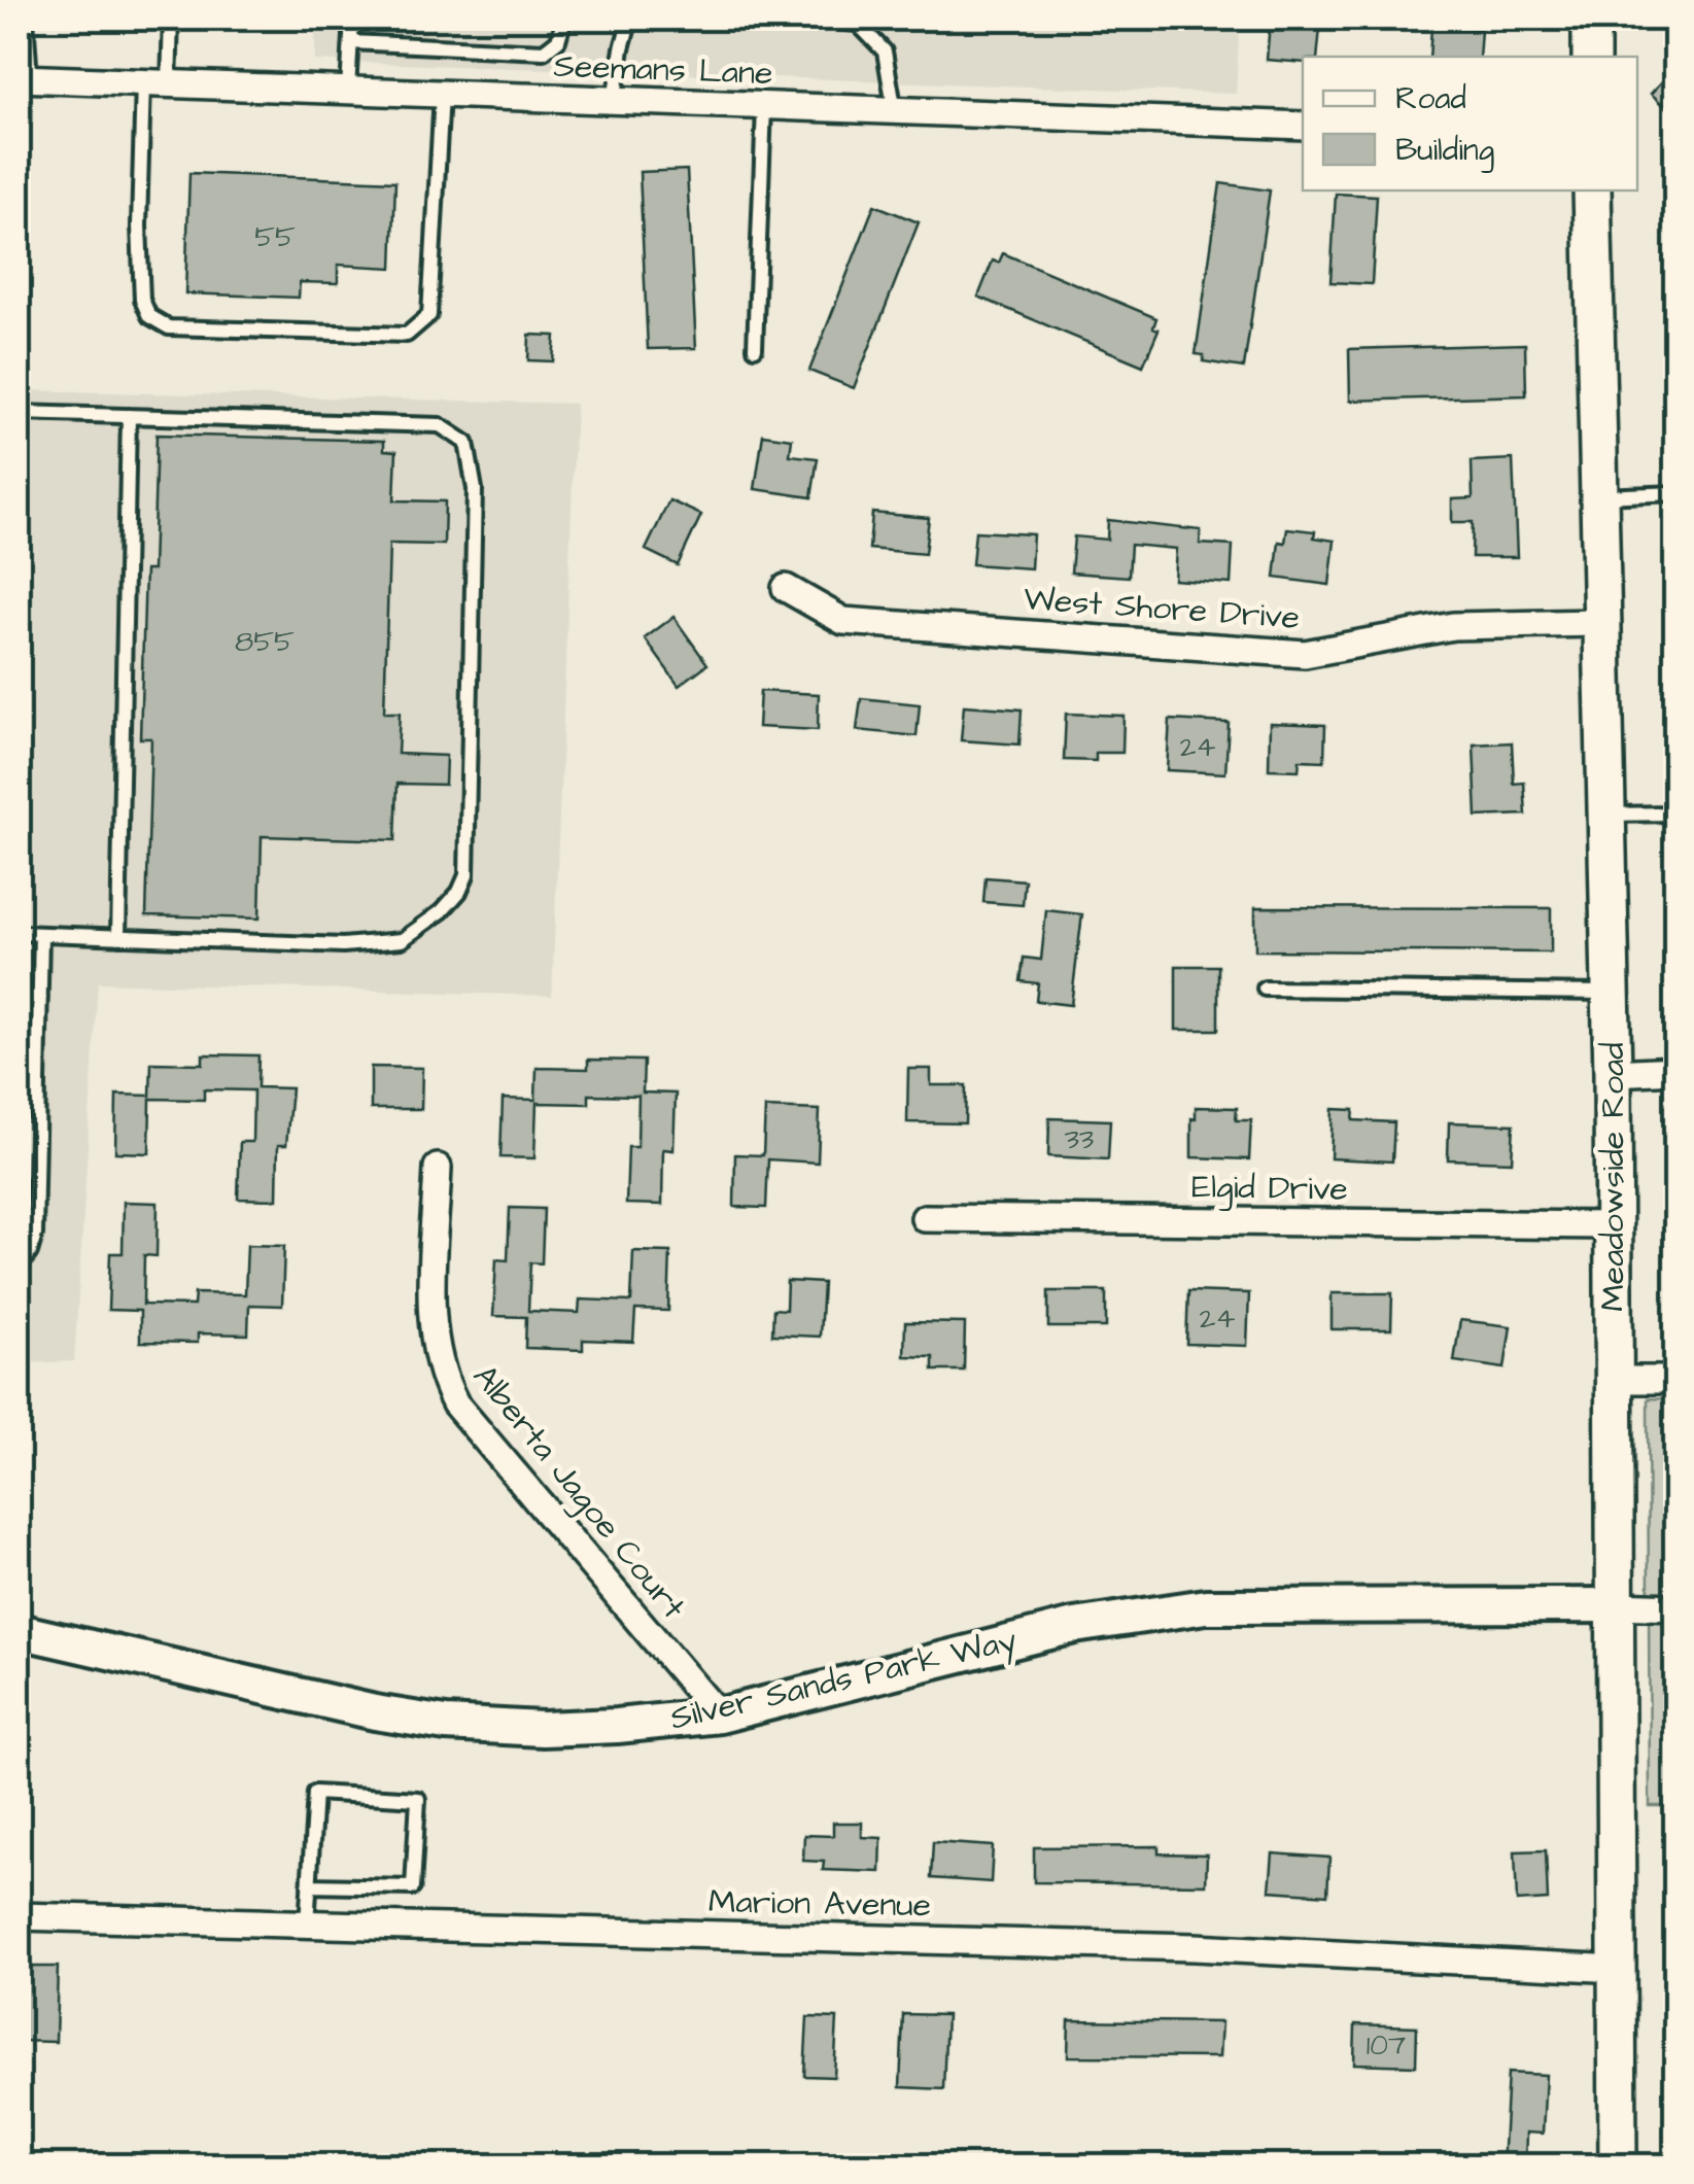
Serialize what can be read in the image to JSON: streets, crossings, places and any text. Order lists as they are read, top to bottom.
{
  "streets": {
    "main road": ["Meadowside Road"],
    "street": [
      "Seemans Lane",
      "West Shore Drive",
      "Elgid Drive",
      "Alberta Jagoe Court",
      "Silver Sands Park Way",
      "Marion Avenue"
    ]
  },
  "crossings": [
    ["West Shore Drive", "Meadowside Road"],
    ["Meadowside Road", "Elgid Drive"],
    ["Meadowside Road", "Silver Sands Park Way"],
    ["Meadowside Road", "Marion Avenue"],
    ["Alberta Jagoe Court", "Silver Sands Park Way"]
  ],
  "house_numbers": [
    "55",
    "855",
    "24",
    "33",
    "24",
    "107"
  ],
  "legend": ["Road", "Building"]
}
